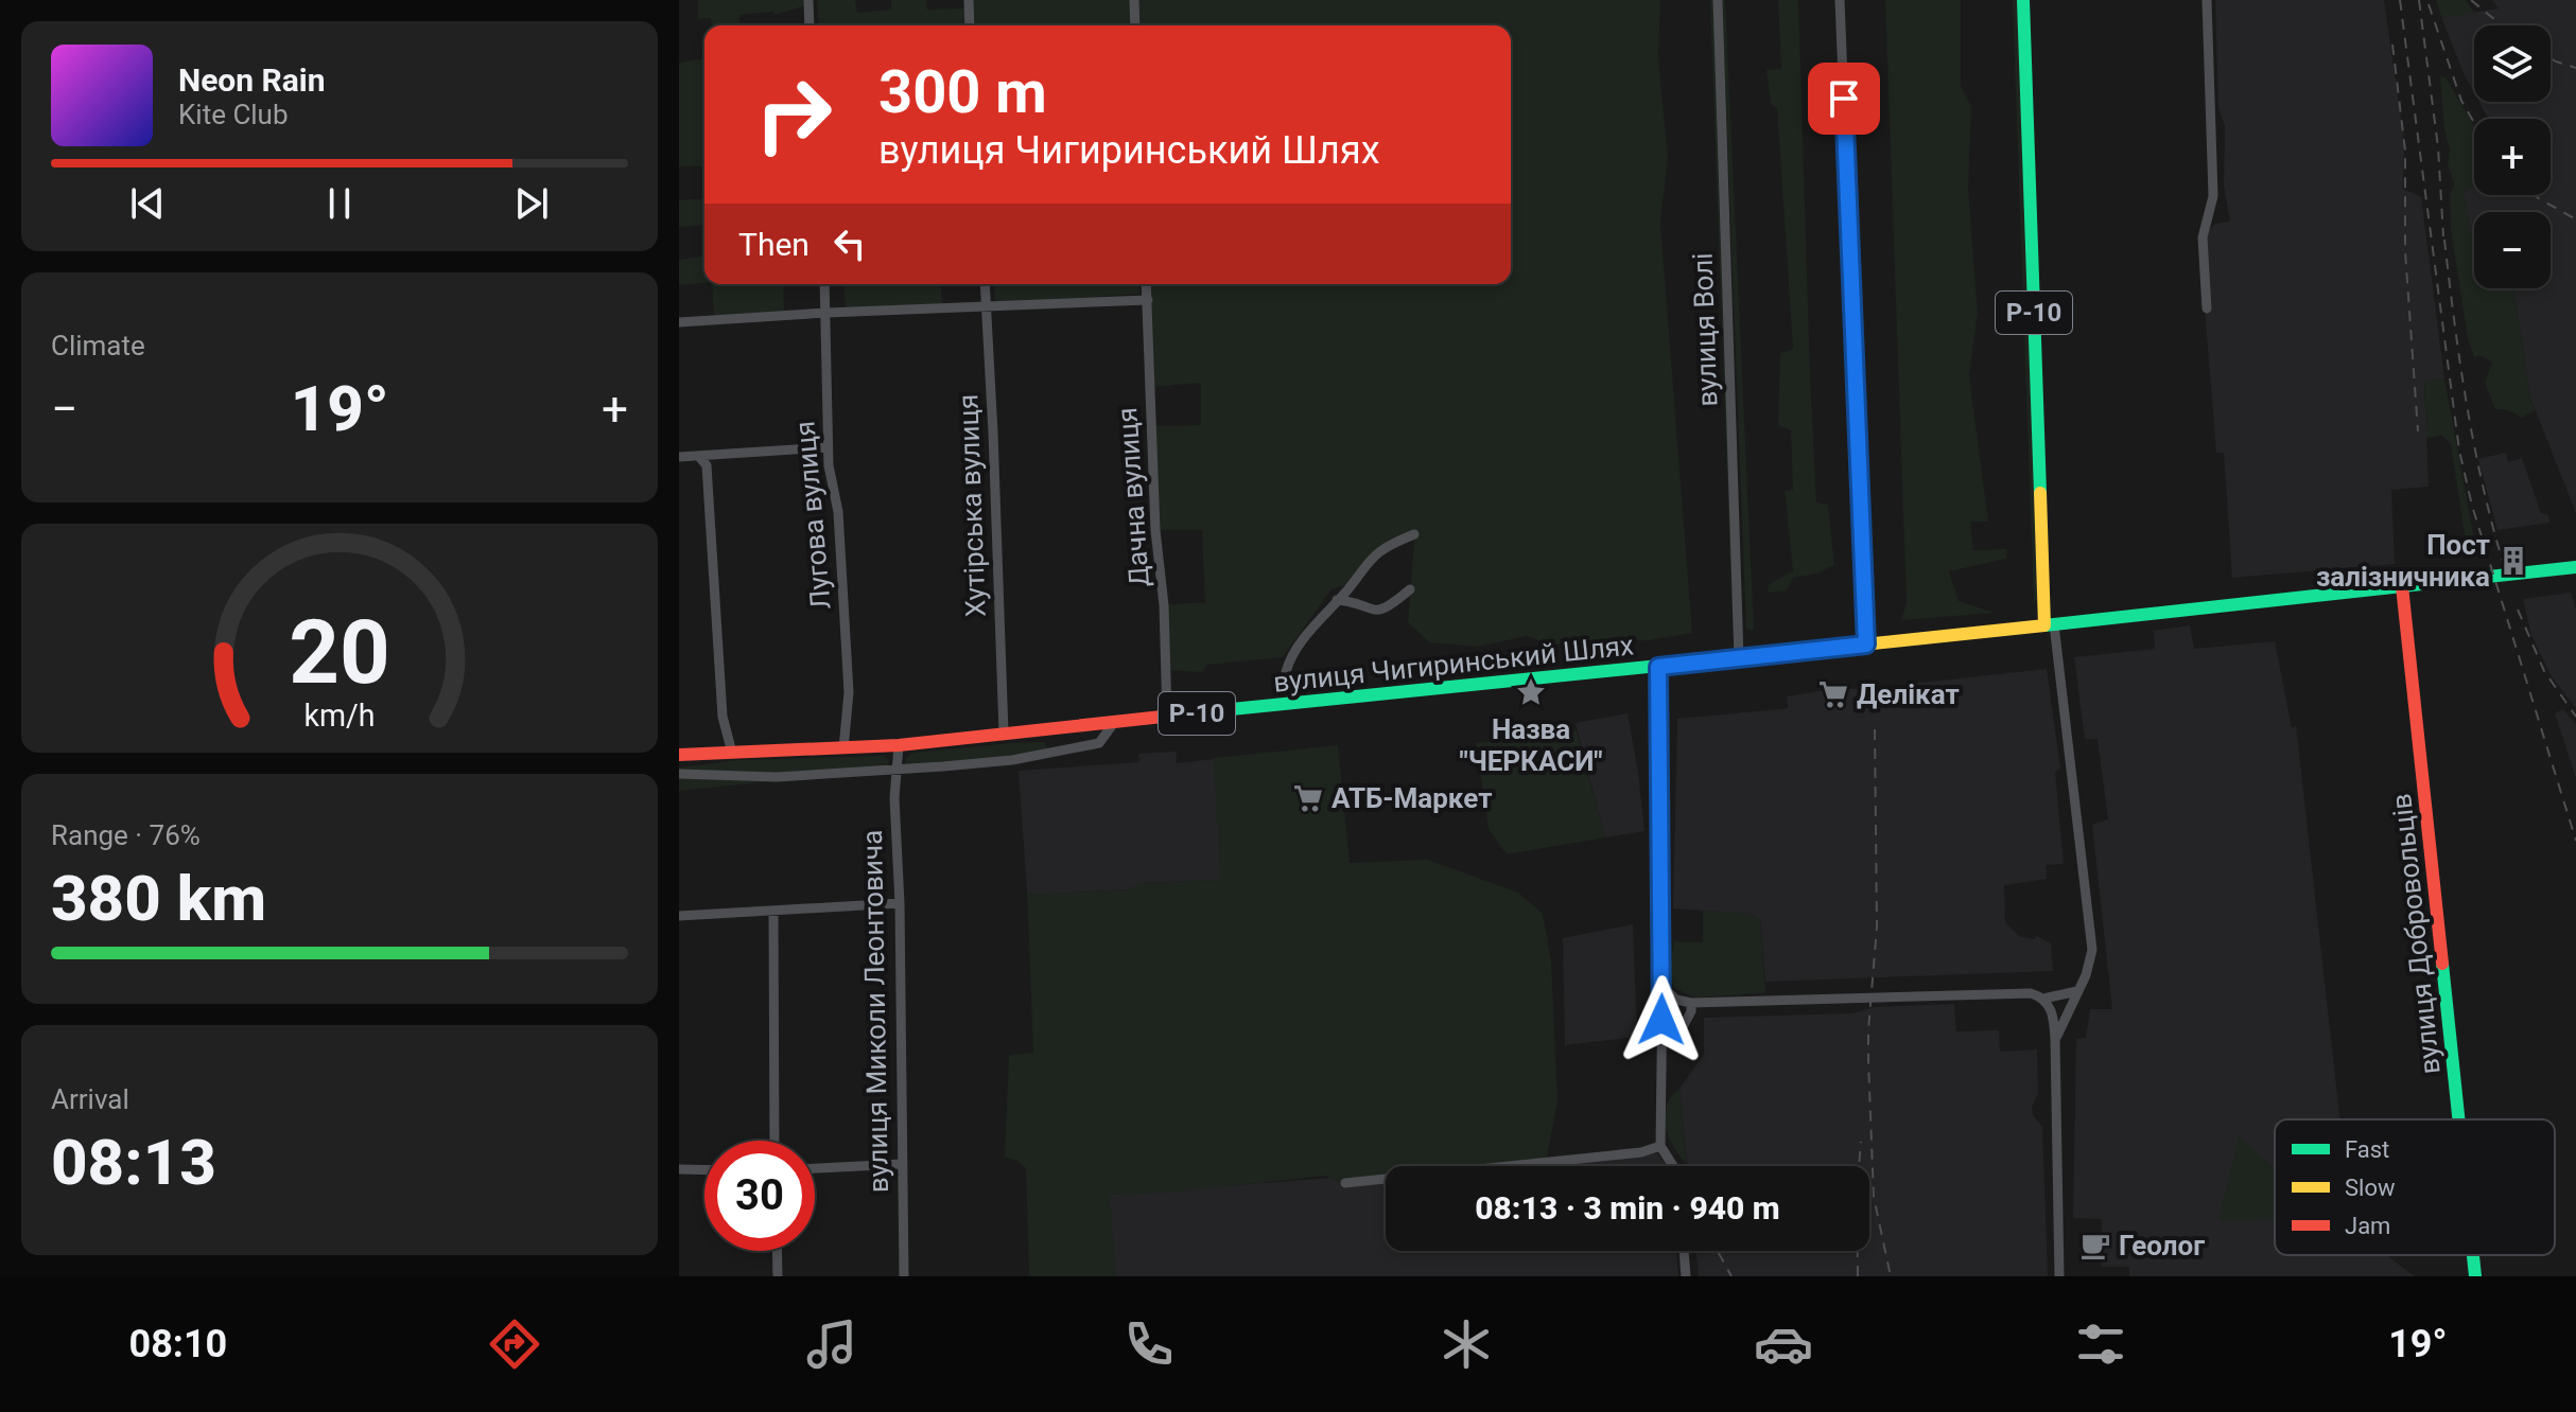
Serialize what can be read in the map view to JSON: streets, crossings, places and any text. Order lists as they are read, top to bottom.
{
  "streets": {
    "main road": ["Р-10", "вулиця Чигиринський Шлях", "вулиця Добровольців"],
    "street": [
      "вулиця Волі",
      "Дачна вулиця",
      "Хутірська вулиця",
      "Лугова вулиця",
      "вулиця Миколи Леонтовича"
    ]
  },
  "crossings": [
    ["Р-10", "вулиця Чигиринський Шлях"],
    ["вулиця Волі", "вулиця Чигиринський Шлях"],
    ["Дачна вулиця", "вулиця Чигиринський Шлях"],
    ["Хутірська вулиця", "вулиця Чигиринський Шлях"],
    ["Лугова вулиця", "вулиця Чигиринський Шлях"],
    ["вулиця Чигиринський Шлях", "вулиця Добровольців"],
    ["вулиця Чигиринський Шлях", "вулиця Миколи Леонтовича"]
  ],
  "places": {
    "building": ["Пост залізничника"],
    "place": ["Назва \"ЧЕРКАСИ\""],
    "supermarket": ["Делікат", "АТБ-Маркет"],
    "cafe": ["Геолог"]
  },
  "legend": ["Fast", "Slow", "Jam"],
  "page": {
    "map_buttons": ["+", "−"],
    "turn": ["300 m", "вулиця Чигиринський Шлях"],
    "song": ["Neon Rain", "Kite Club"],
    "then": "Then",
    "tile": [
      "Climate",
      ["Range · 76%", "380 km"],
      ["Arrival", "08:13"]
    ],
    "heat": ["−", "19°", "+"],
    "limit": "30",
    "trip": "08:13 · 3 min · 940 m",
    "tabs": ["08:10", "19°"],
    "gauge": ["20", "km/h"]
  }
}
